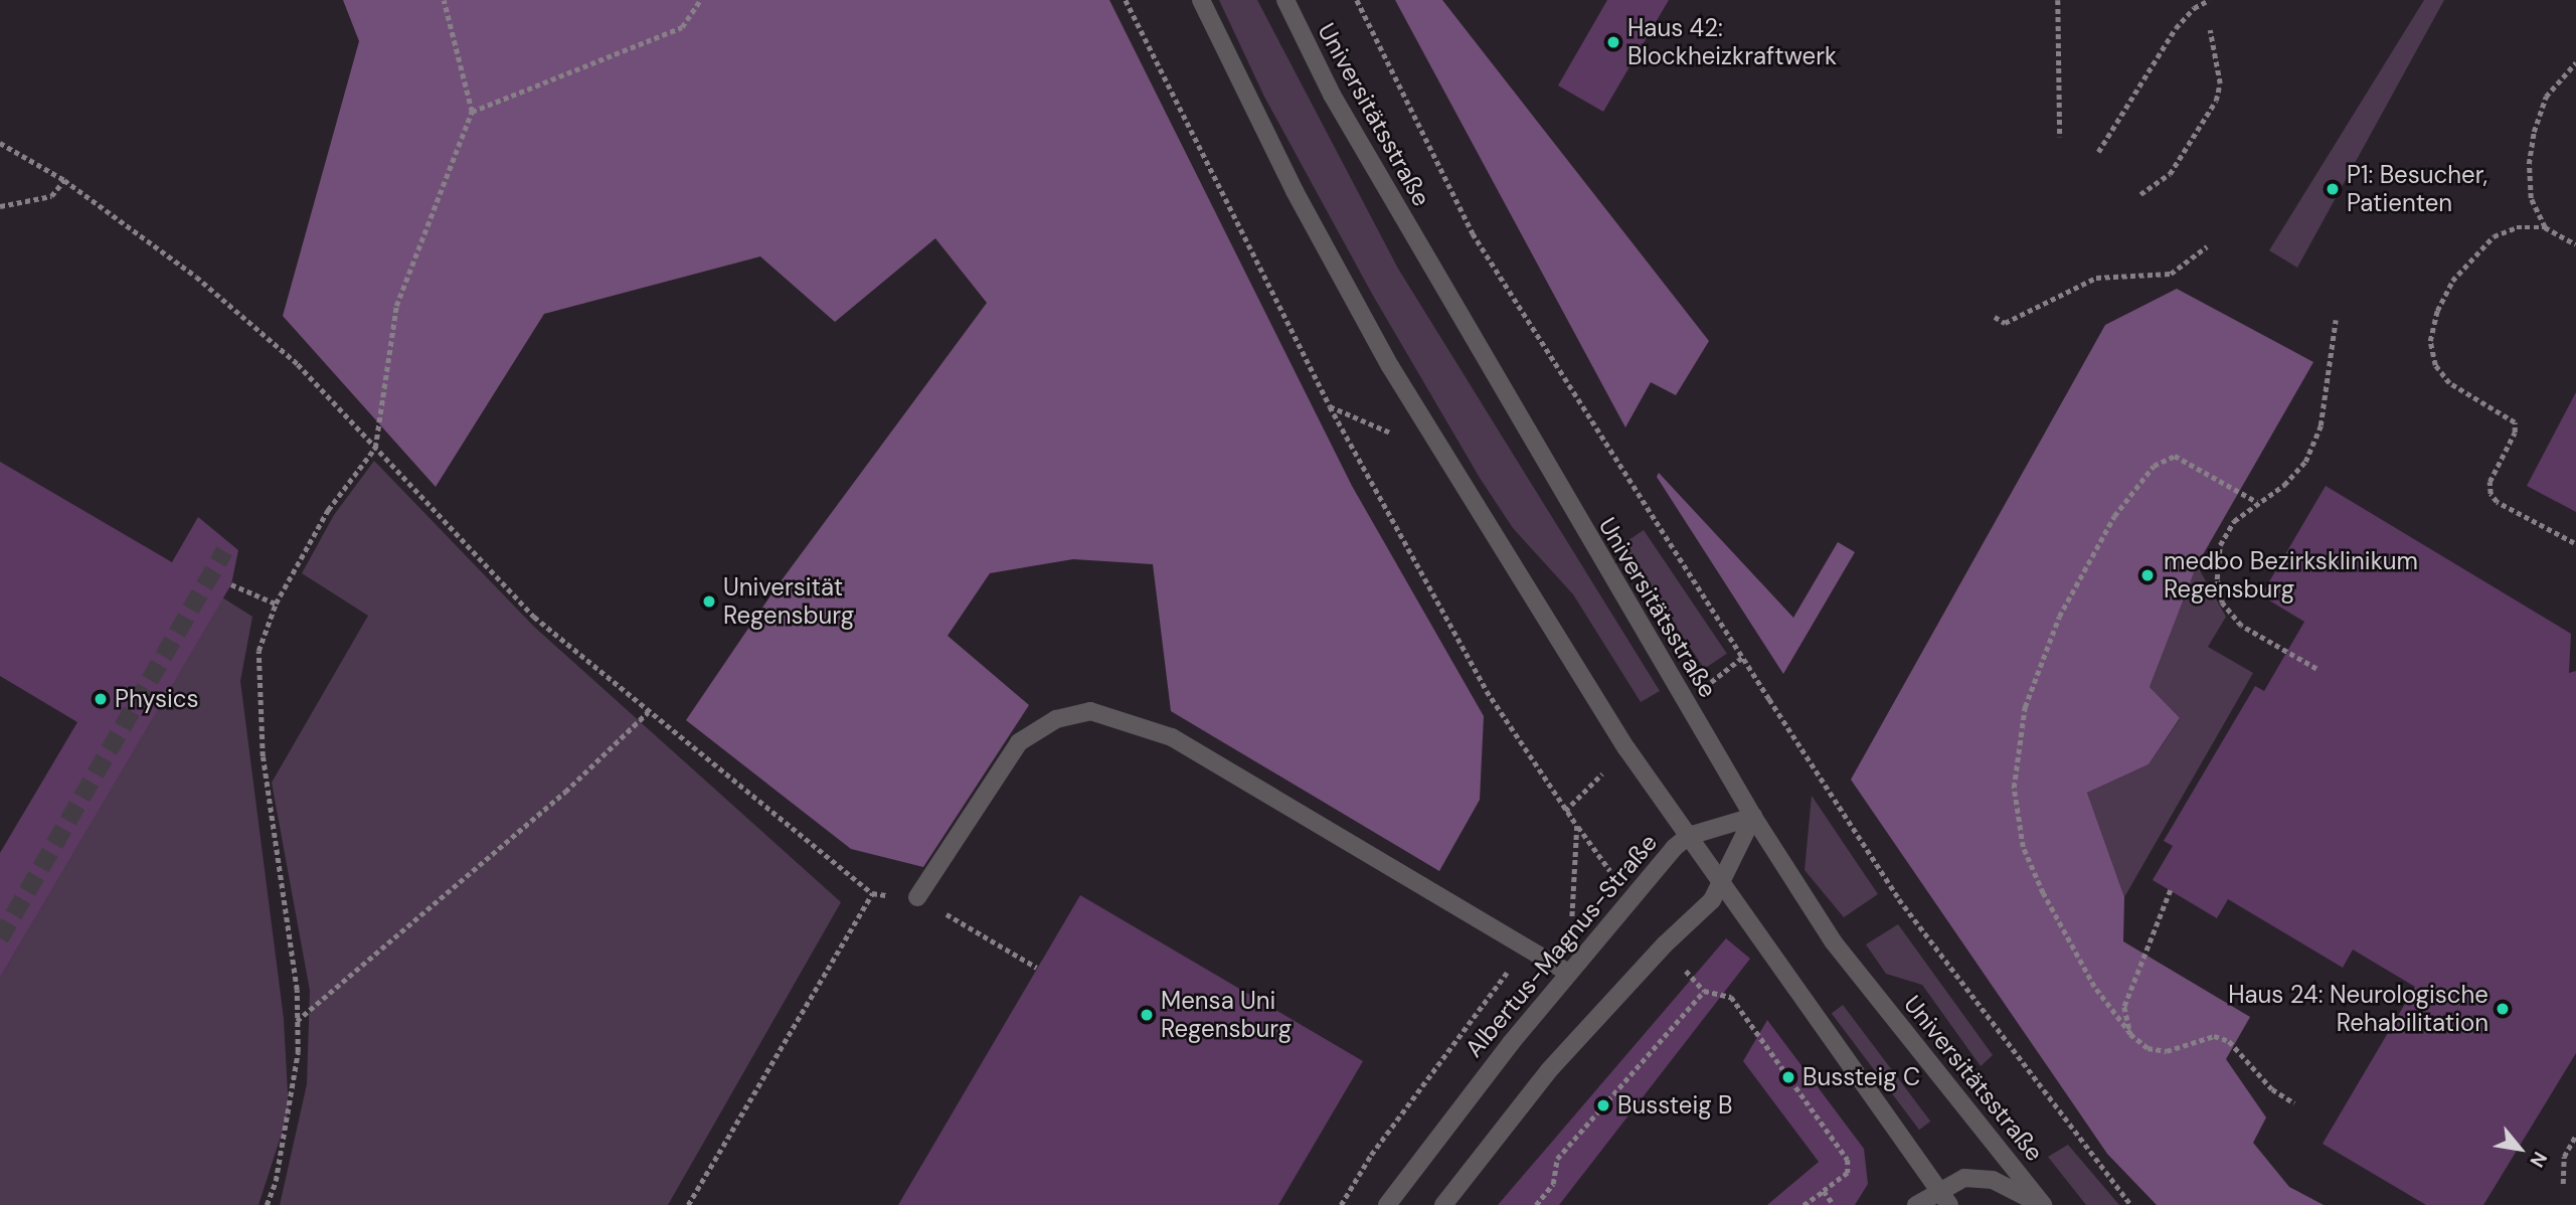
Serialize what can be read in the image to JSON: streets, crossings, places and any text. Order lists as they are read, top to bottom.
{
  "streets": {
    "street": ["Universitätsstraße", "Albertus-Magnus-Straße"]
  },
  "crossings": [
    ["Universitätsstraße", "Albertus-Magnus-Straße"]
  ],
  "places": [
    "Haus 42: Blockheizkraftwerk",
    "P1: Besucher, Patienten",
    "medbo Bezirksklinikum Regensburg",
    "Universität Regensburg",
    "Physics",
    "Haus 24: Neurologische Rehabilitation",
    "Mensa Uni Regensburg",
    "Bussteig C",
    "Bussteig B"
  ],
  "north": "bottom right"
}
